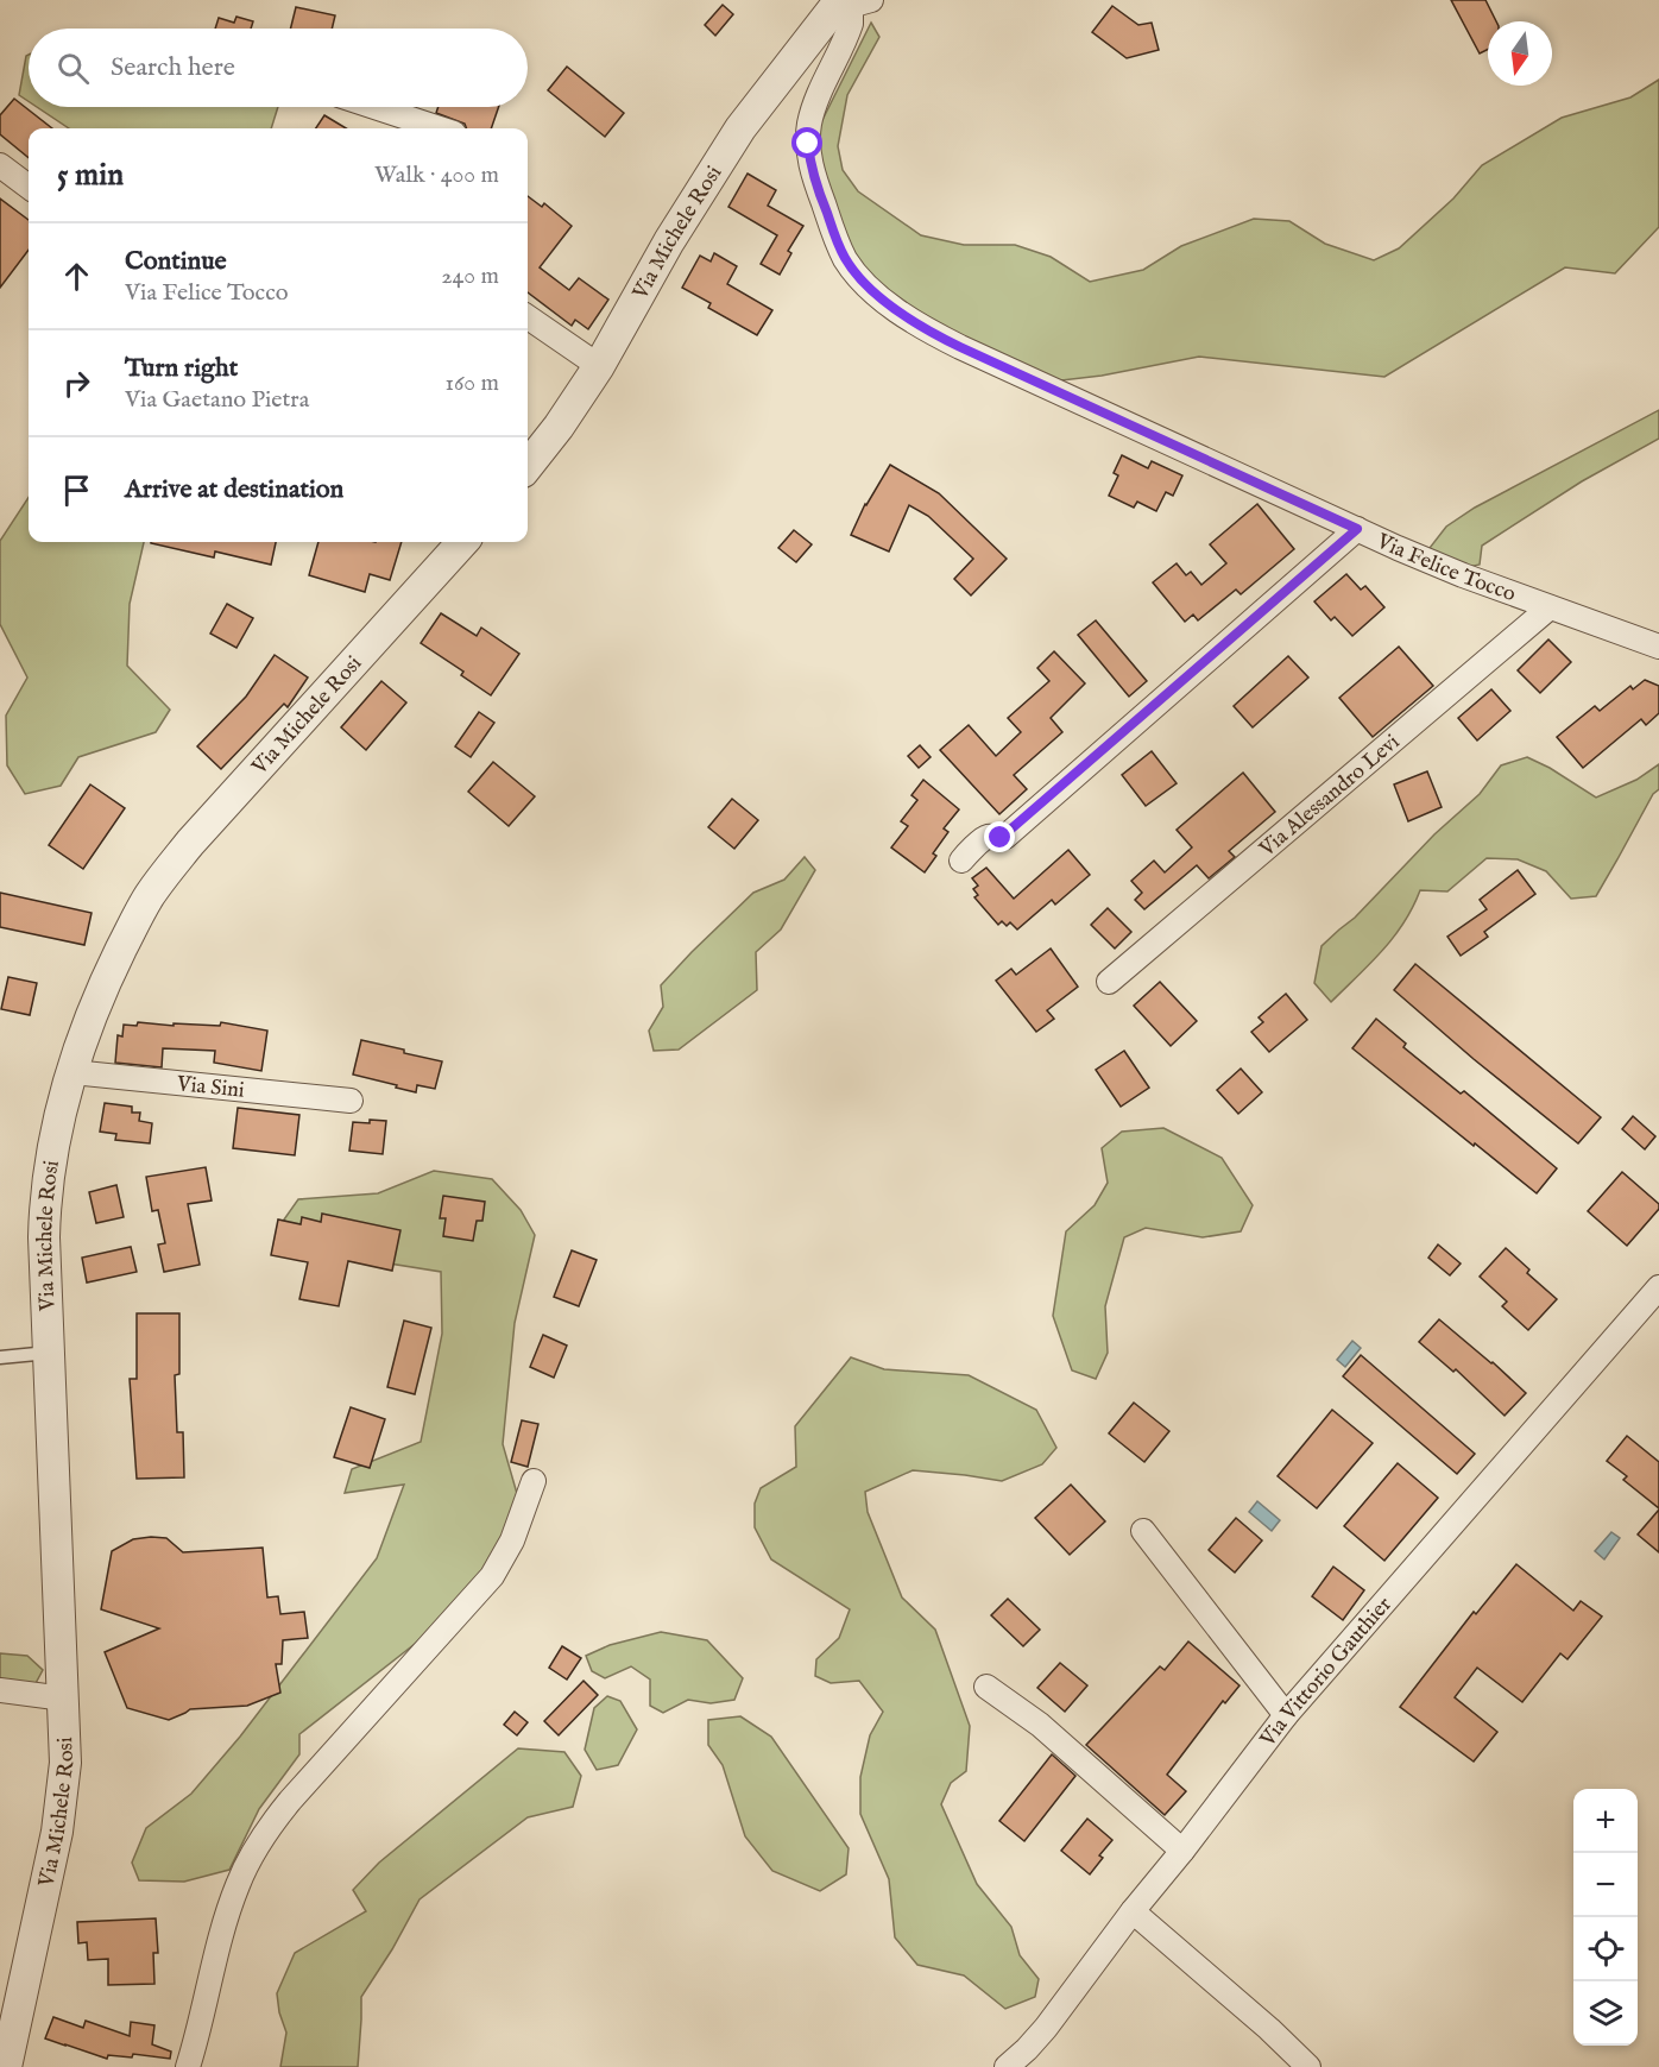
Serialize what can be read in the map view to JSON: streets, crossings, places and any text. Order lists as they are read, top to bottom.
{
  "streets": {
    "street": [
      "Via Michele Rosi",
      "Via Felice Tocco",
      "Via Alessandro Levi",
      "Via Sini",
      "Via Vittorio Gauthier"
    ]
  },
  "crossings": [
    ["Via Michele Rosi", "Via Felice Tocco"],
    ["Via Michele Rosi", "Via Sini"],
    ["Via Felice Tocco", "Via Alessandro Levi"]
  ],
  "north": "bottom",
  "page": {
    "search": "Search here",
    "heading": ["5 min", "Walk · 400 m"],
    "list": [
      ["Continue", "Via Felice Tocco", "240 m"],
      ["Turn right", "Via Gaetano Pietra", "160 m"],
      "Arrive at destination"
    ],
    "map_buttons": ["+", "−"]
  }
}
